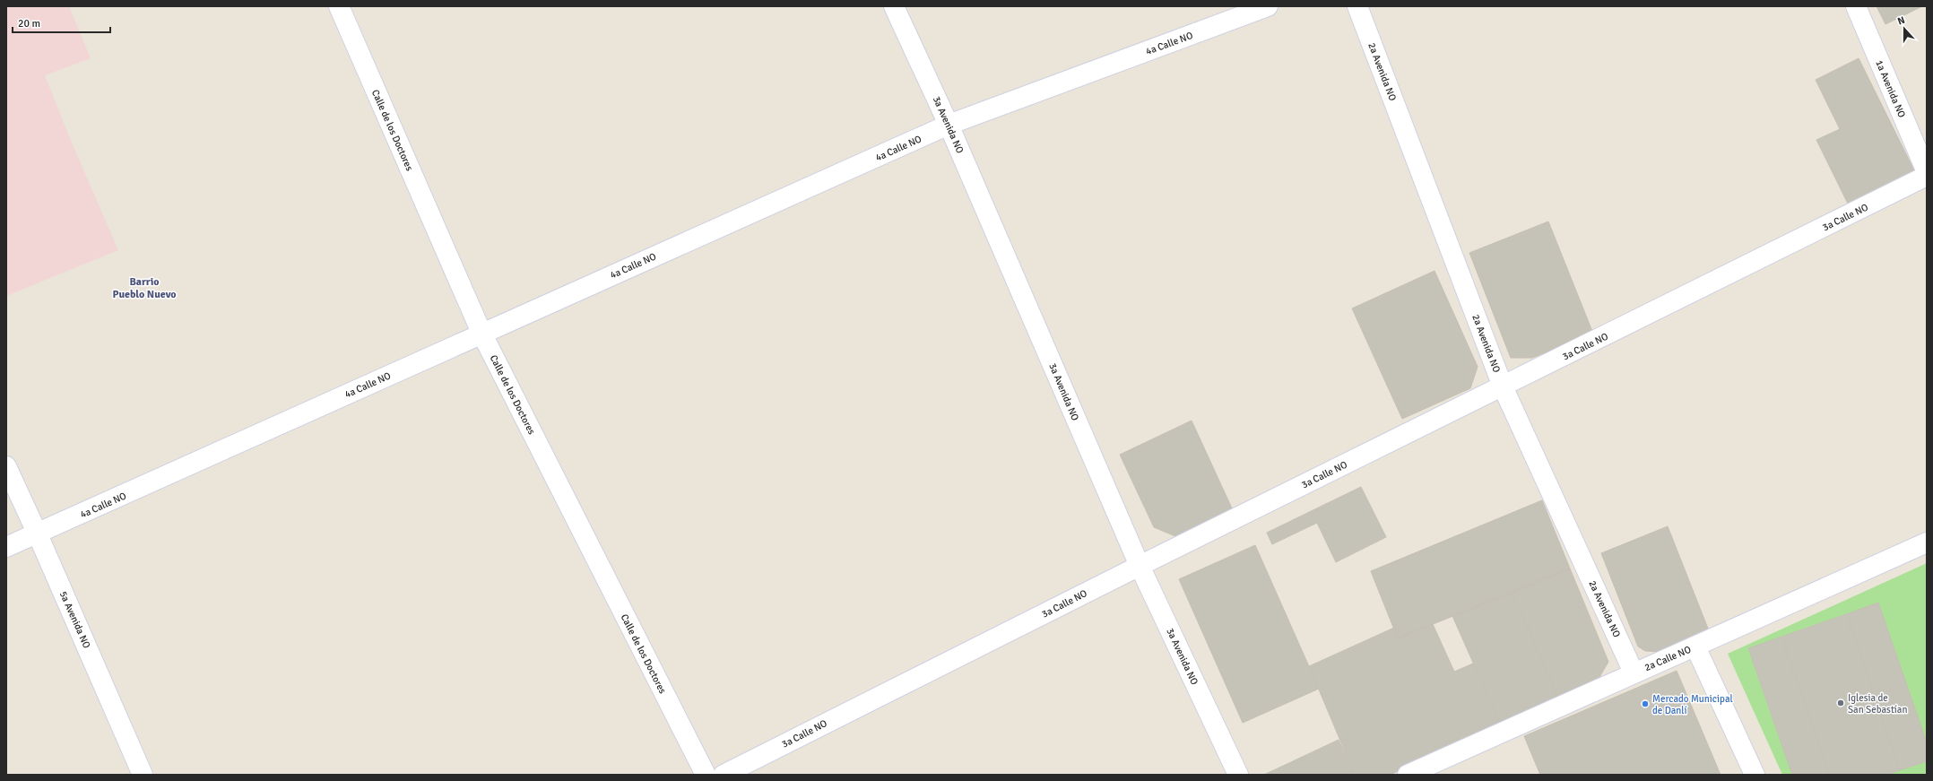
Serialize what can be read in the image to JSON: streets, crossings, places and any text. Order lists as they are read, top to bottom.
{
  "streets": {
    "street": [
      "4a Calle NO",
      "2a Avenida NO",
      "1a Avenida NO",
      "3a Avenida NO",
      "Calle de los Doctores",
      "3a Calle NO",
      "5a Avenida NO",
      "2a Calle NO"
    ]
  },
  "crossings": [
    ["4a Calle NO", "3a Avenida NO"],
    ["4a Calle NO", "Calle de los Doctores"],
    ["4a Calle NO", "5a Avenida NO"],
    ["2a Avenida NO", "3a Calle NO"],
    ["2a Avenida NO", "2a Calle NO"],
    ["3a Avenida NO", "3a Calle NO"]
  ],
  "districts": ["Barrio Pueblo Nuevo"],
  "places": ["Iglesia de San Sebastían", "Mercado Municipal de Danlí"],
  "scale_bar": "20 m",
  "north": "top"
}
